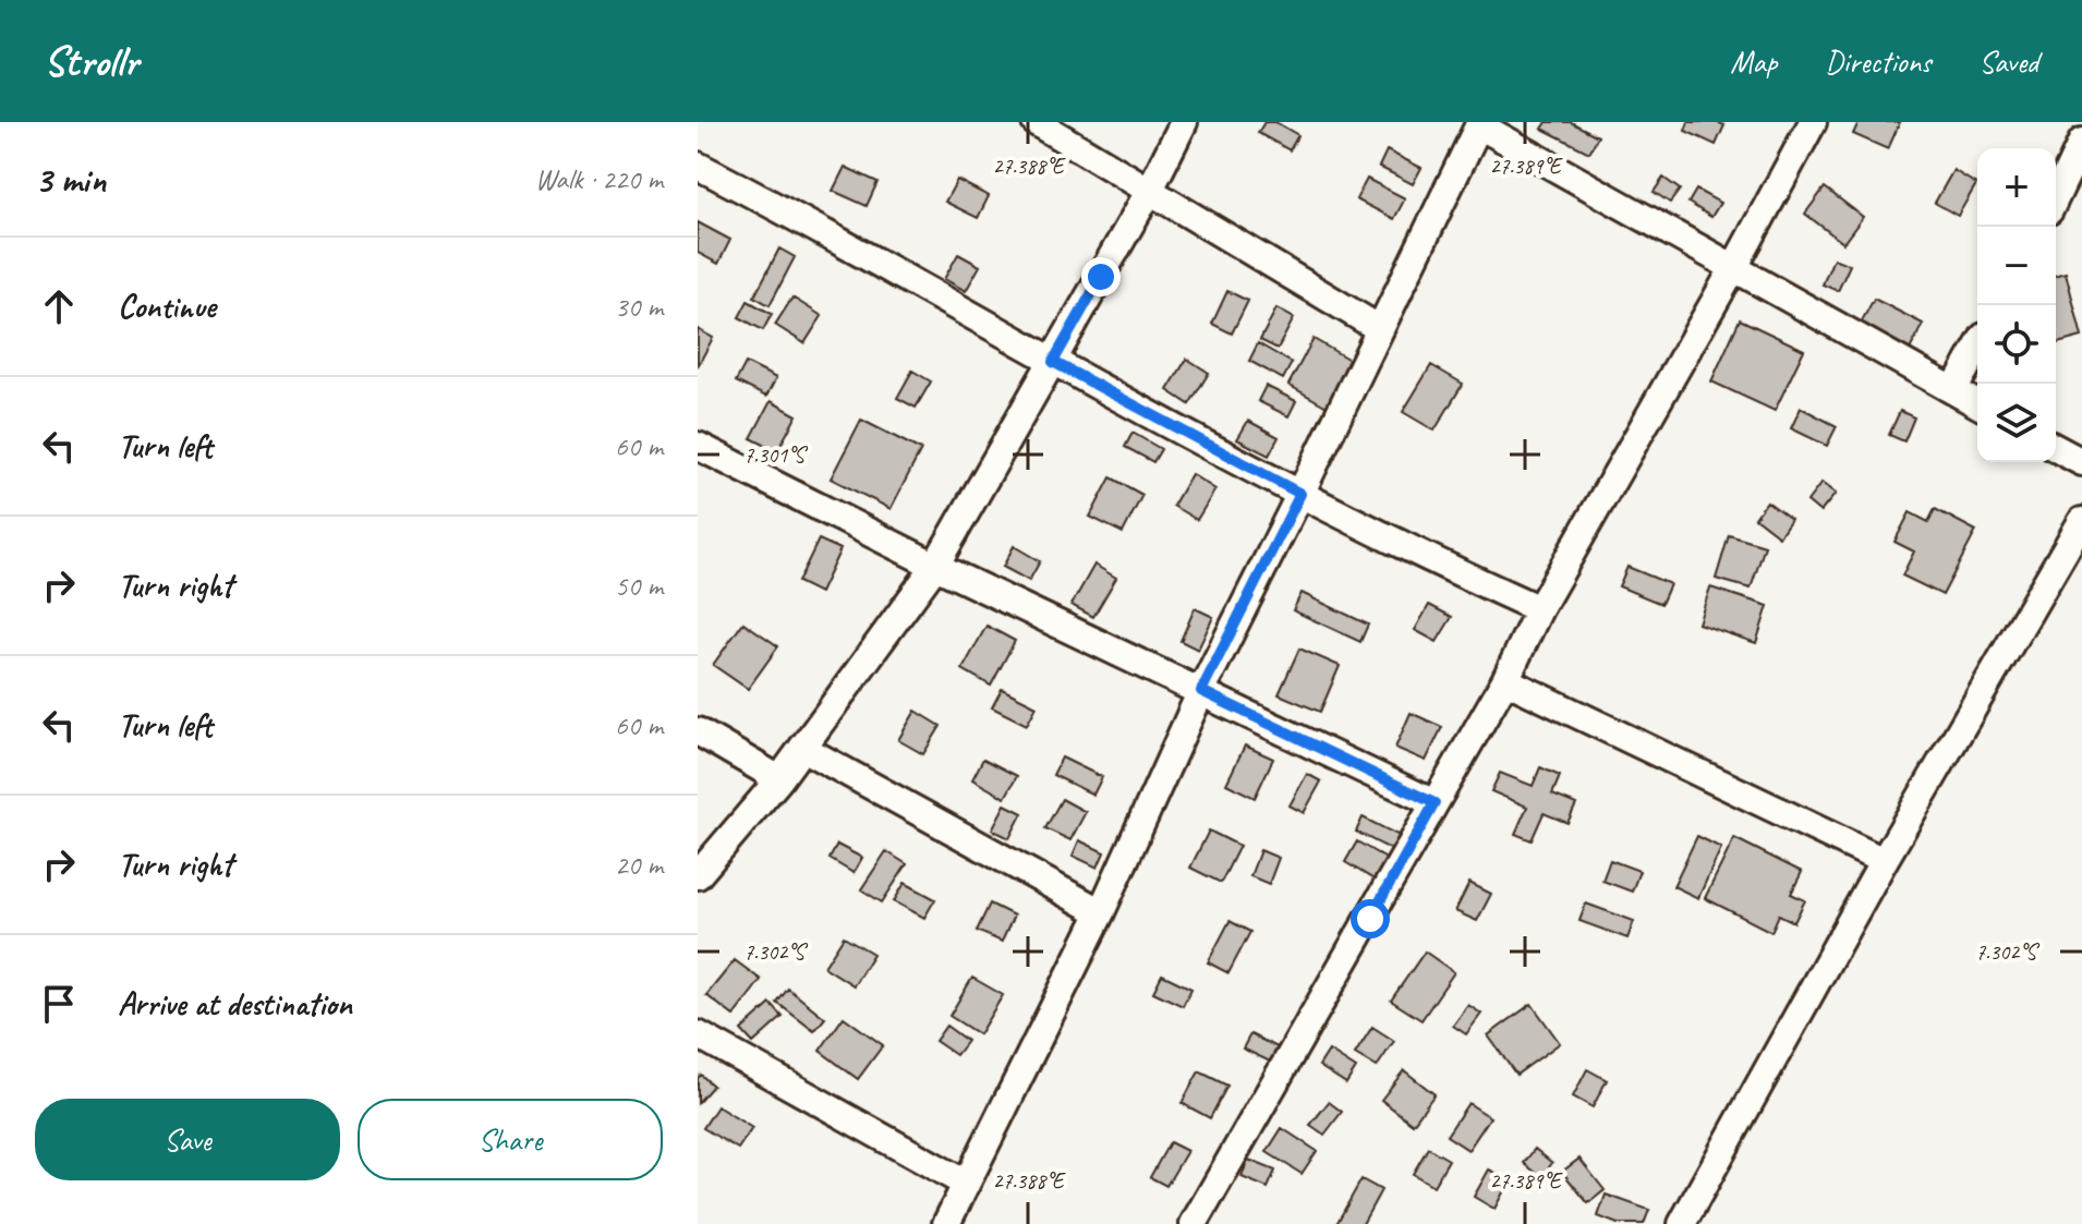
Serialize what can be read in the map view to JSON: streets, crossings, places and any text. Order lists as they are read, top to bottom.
{
  "page": {
    "header": "Strollr",
    "nav": ["Map", "Directions", "Saved"],
    "heading": ["3 min", "Walk · 220 m"],
    "map_buttons": ["+", "−"],
    "list": [
      ["Continue", "30 m"],
      ["Turn left", "60 m"],
      ["Turn right", "50 m"],
      ["Turn left", "60 m"],
      ["Turn right", "20 m"],
      "Arrive at destination"
    ],
    "buttons": ["Save", "Share"]
  },
  "coordinates": [
    "27.388°E",
    "27.389°E",
    "7.301°S",
    "7.302°S"
  ]
}
